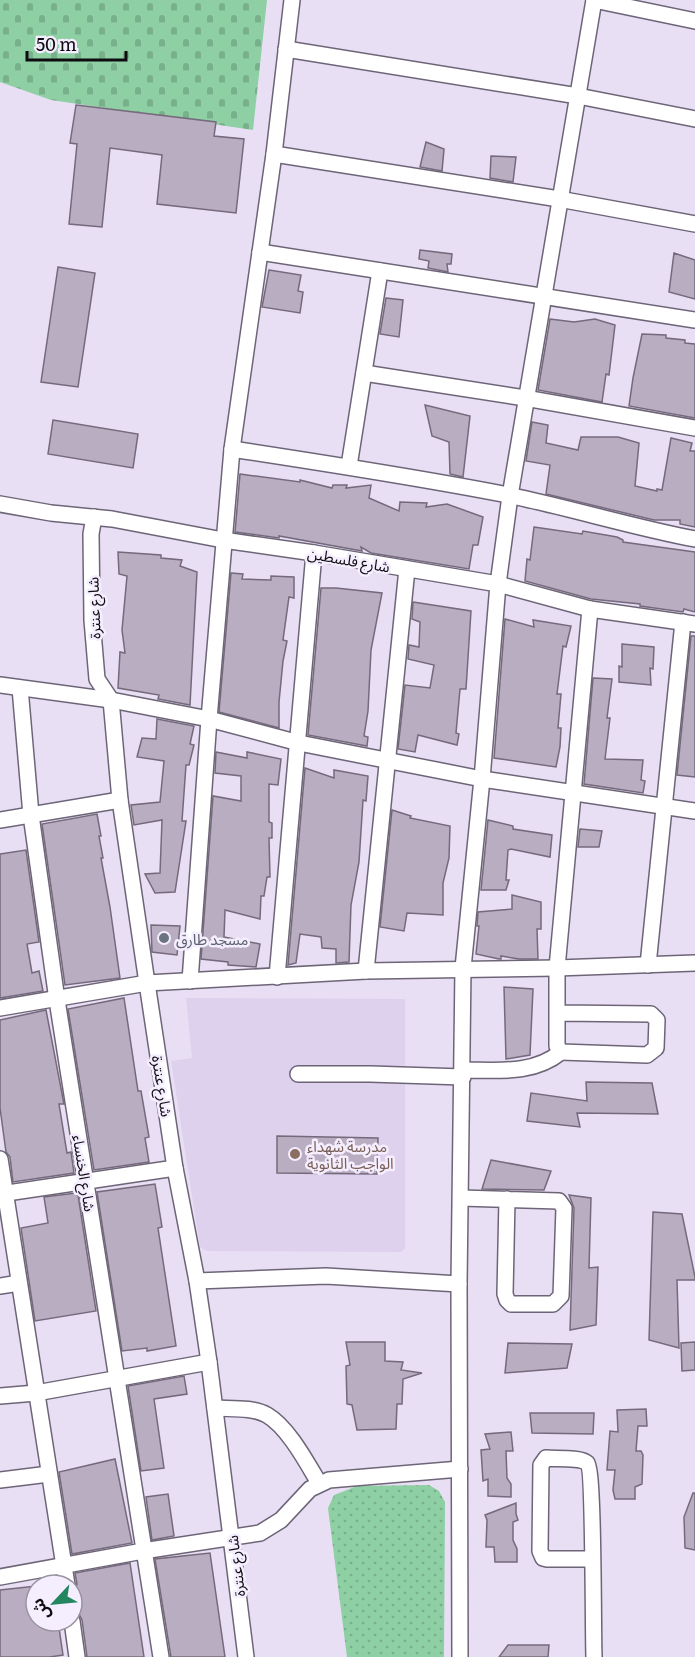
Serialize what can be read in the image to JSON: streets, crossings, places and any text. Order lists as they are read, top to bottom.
{
  "streets": {
    "street": ["شارع فلسطين", "شارع عنترة", "شارع الخنساء"]
  },
  "crossings": [
    ["شارع فلسطين", "شارع عنترة"]
  ],
  "places": ["مسجد طارق", "مدرسة شهداء الواجب الثانوية"],
  "scale_bar": "50 m",
  "north": "bottom left"
}
